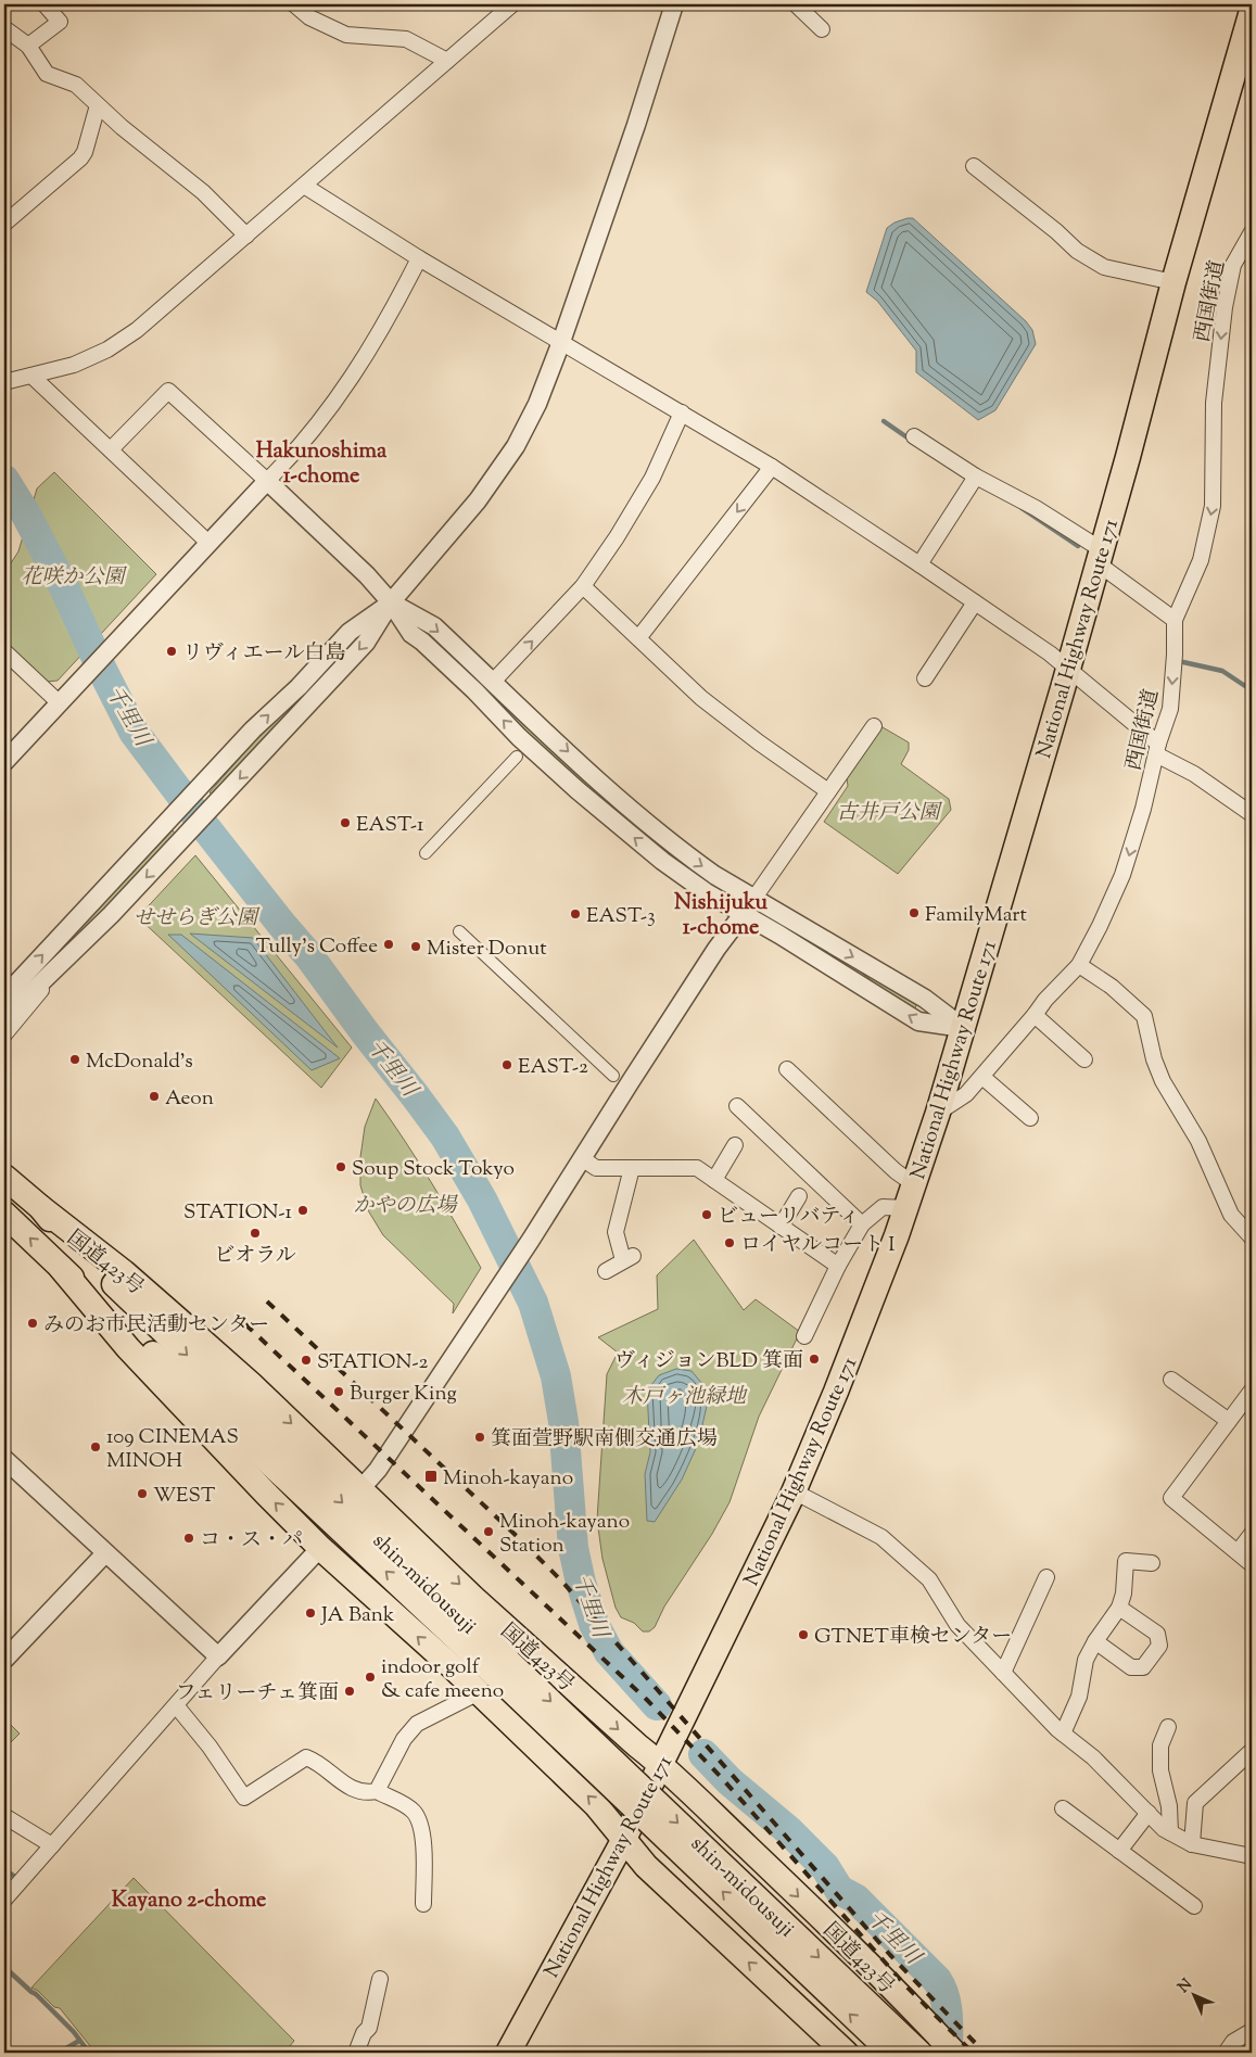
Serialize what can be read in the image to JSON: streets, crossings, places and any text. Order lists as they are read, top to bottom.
{
  "streets": {
    "highway": ["National Highway Route 171", "国道423号", "shin-midousuji"],
    "street": ["西国街道"]
  },
  "crossings": [
    ["西国街道", "National Highway Route 171"],
    ["National Highway Route 171", "国道423号"],
    ["国道423号", "shin-midousuji"]
  ],
  "one_way": ["西国街道"],
  "districts": ["Hakunoshima 1-chome", "Nishijuku 1-chome", "Kayano 2-chome"],
  "water": ["千里川"],
  "parks": [
    "花咲か公園",
    "古井戸公園",
    "せせらぎ公園",
    "かやの広場",
    "木戸ヶ池緑地"
  ],
  "places": {
    "other": [
      "リヴィエール白島",
      "EAST-1",
      "FamilyMart",
      "EAST-3",
      "Tully's Coffee",
      "Mister Donut",
      "McDonald's",
      "EAST-2",
      "Aeon",
      "Soup Stock Tokyo",
      "STATION-1",
      "ビューリバティ",
      "ビオラル",
      "ロイヤルコート I",
      "みのお市民活動センター",
      "ヴィジョンBLD 箕面",
      "STATION-2",
      "Burger King",
      "箕面萱野駅南側交通広場",
      "109 CINEMAS MINOH",
      "WEST",
      "Minoh-kayano Station",
      "コ・ス・パ",
      "JA Bank",
      "GTNET車検センター",
      "indoor golf & cafe meeno",
      "フェリーチェ箕面"
    ],
    "transit": ["Minoh-kayano"]
  },
  "north": "top left"
}
